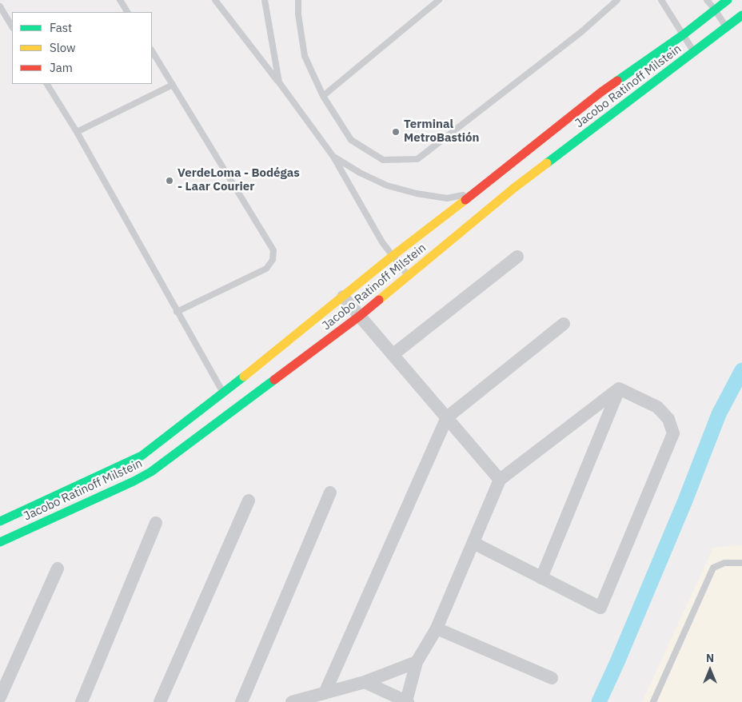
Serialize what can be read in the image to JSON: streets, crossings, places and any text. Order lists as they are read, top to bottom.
{
  "streets": {
    "street": ["Jacobo Ratinoff Milstein"]
  },
  "places": ["Terminal MetroBastión", "VerdeLoma - Bodégas - Laar Courier"],
  "legend": ["Fast", "Slow", "Jam"],
  "north": "top"
}
